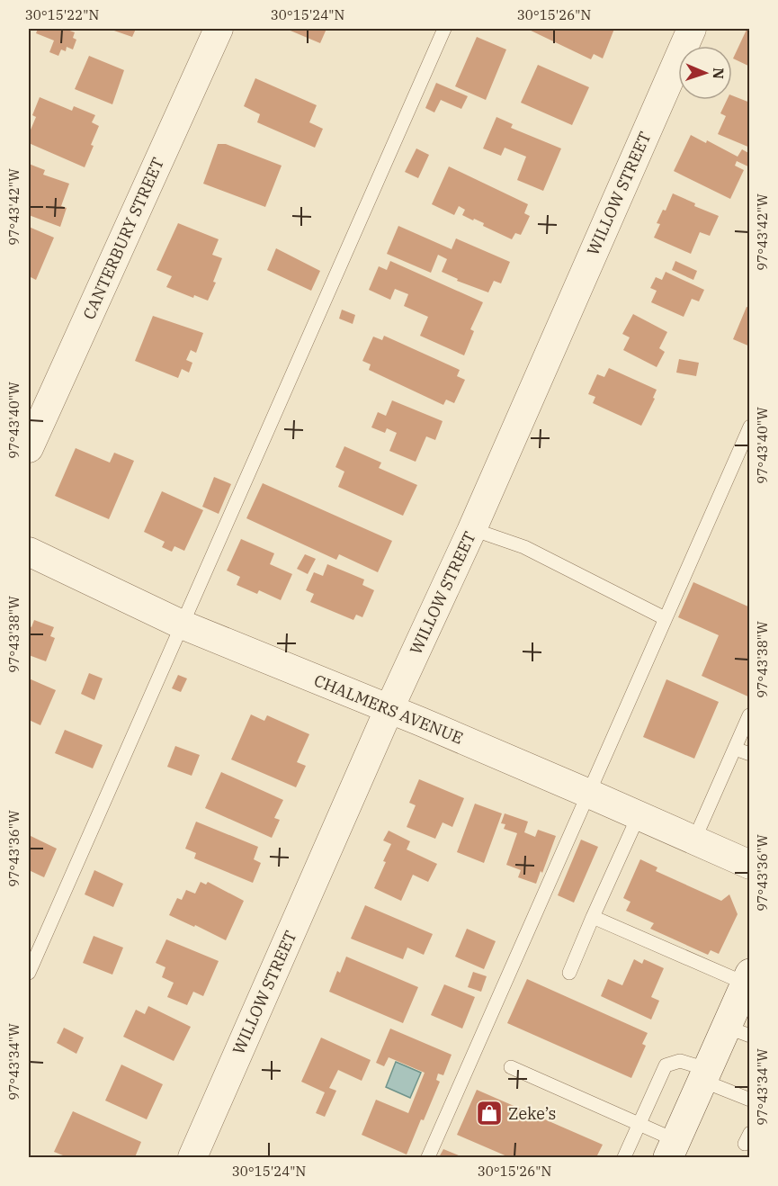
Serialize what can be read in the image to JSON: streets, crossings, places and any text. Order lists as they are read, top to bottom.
{
  "streets": {
    "street": ["WILLOW STREET", "CANTERBURY STREET", "CHALMERS AVENUE"]
  },
  "crossings": [
    ["WILLOW STREET", "CHALMERS AVENUE"]
  ],
  "places": {
    "shop": ["Zeke’s"]
  },
  "north": "right",
  "coordinates": [
    "30°15'22\"N",
    "30°15'24\"N",
    "30°15'26\"N",
    "97°43'42\"W",
    "97°43'40\"W",
    "97°43'38\"W",
    "97°43'36\"W",
    "97°43'34\"W"
  ]
}
